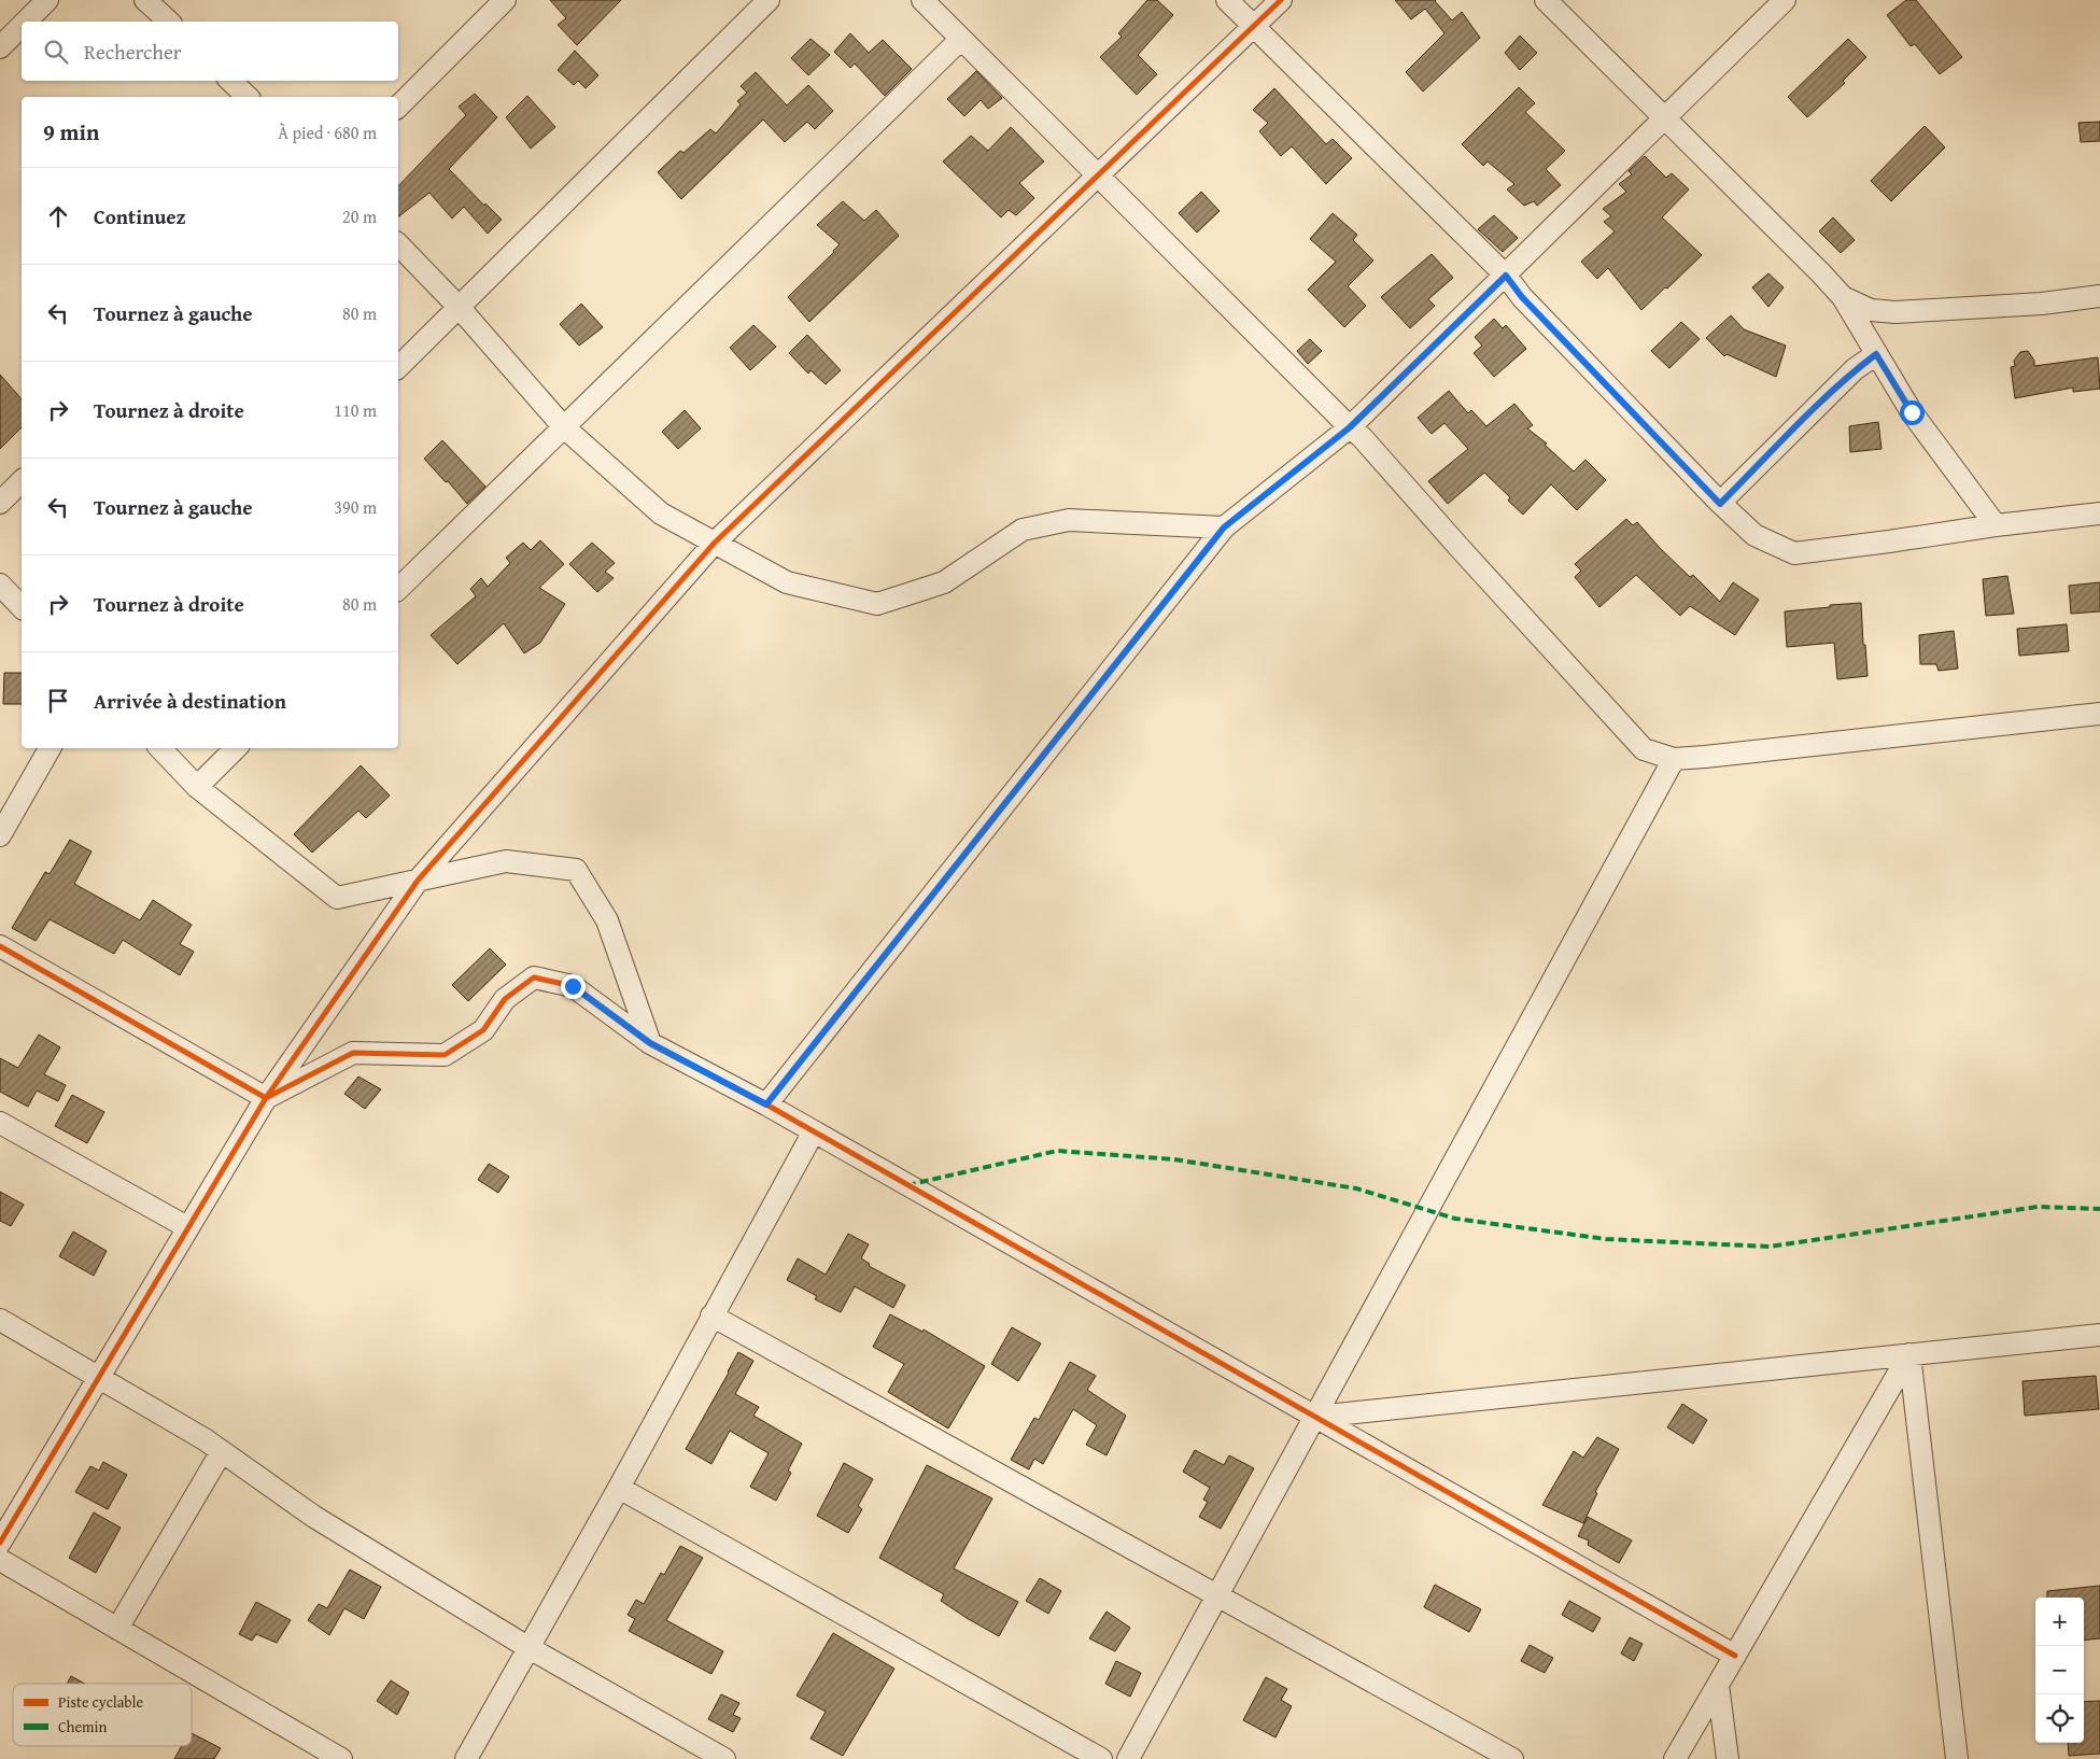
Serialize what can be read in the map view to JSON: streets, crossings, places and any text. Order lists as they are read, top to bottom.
{
  "legend": ["Piste cyclable", "Chemin"],
  "page": {
    "search": "Rechercher",
    "heading": ["9 min", "À pied · 680 m"],
    "list": [
      ["Continuez", "20 m"],
      ["Tournez à gauche", "80 m"],
      ["Tournez à droite", "110 m"],
      ["Tournez à gauche", "390 m"],
      ["Tournez à droite", "80 m"],
      "Arrivée à destination"
    ],
    "map_buttons": ["+", "−"]
  }
}
